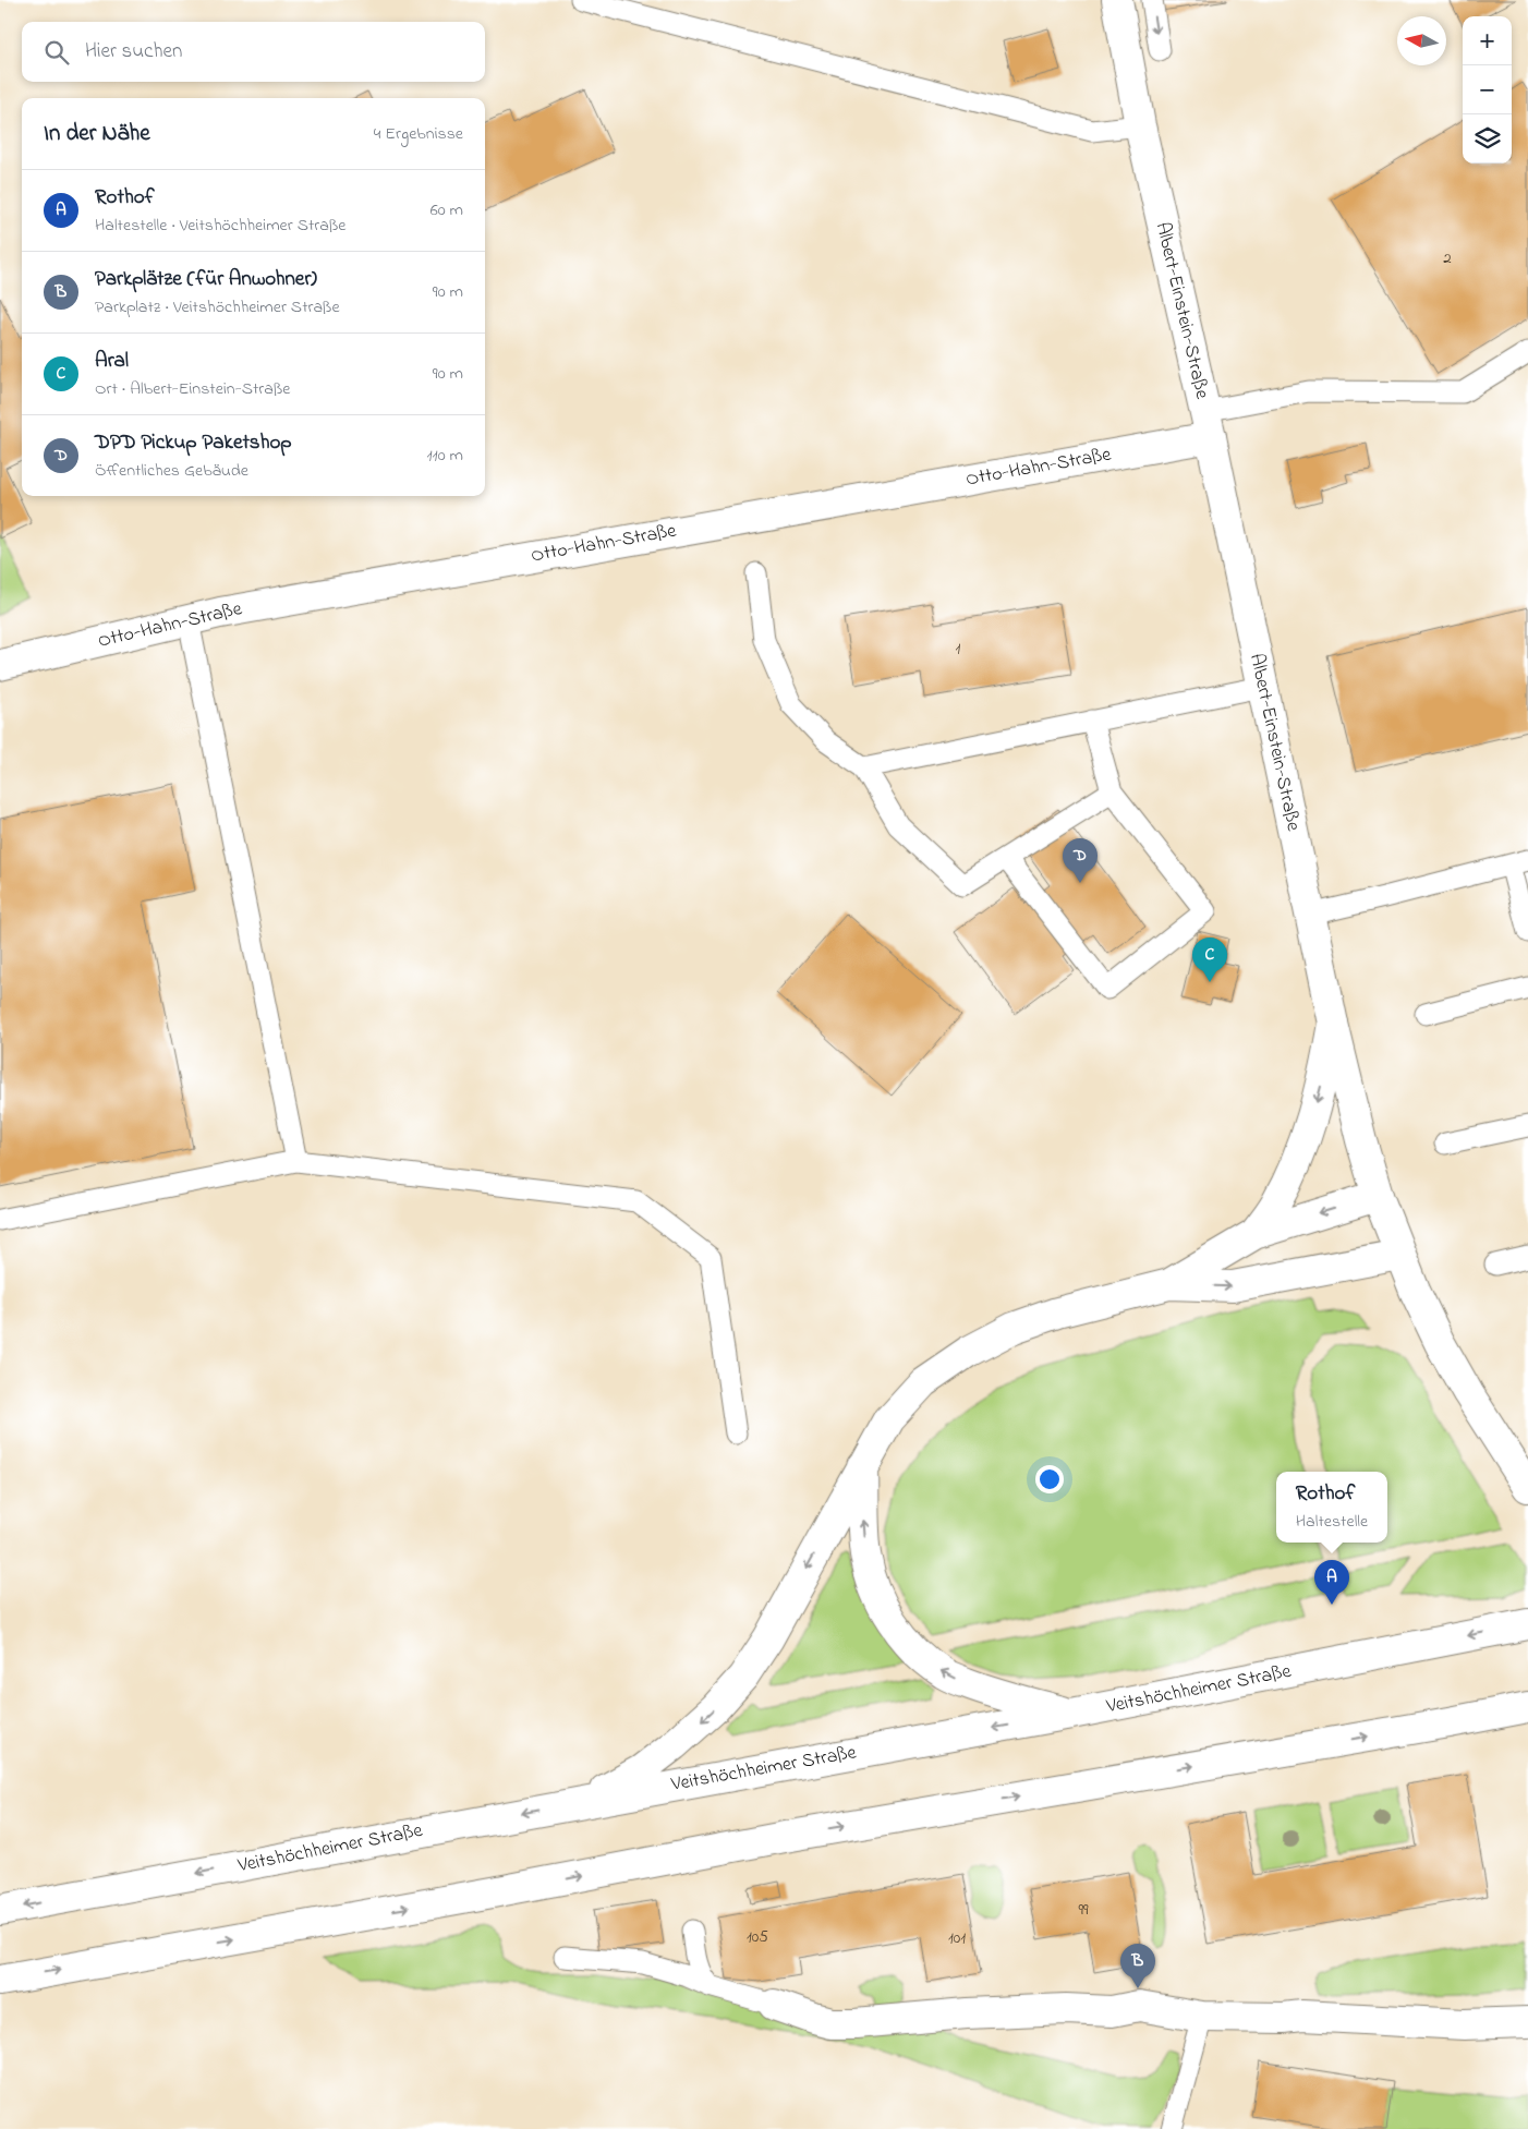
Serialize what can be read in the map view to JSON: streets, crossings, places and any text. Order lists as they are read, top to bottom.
{
  "streets": {
    "main road": ["Albert-Einstein-Straße", "Otto-Hahn-Straße", "Veitshöchheimer Straße"]
  },
  "crossings": [
    ["Albert-Einstein-Straße", "Otto-Hahn-Straße"]
  ],
  "house_numbers": [
    "2",
    "1",
    "99",
    "105",
    "101"
  ],
  "north": "left",
  "page": {
    "map_buttons": ["+", "−"],
    "search": "Hier suchen",
    "heading": ["In der Nähe", "4 Ergebnisse"],
    "list": [
      {
        "mark": "A",
        "name": "Rothof",
        "note": "Haltestelle · Veitshöchheimer Straße",
        "value": "60 m"
      },
      {
        "mark": "B",
        "name": "Parkplätze (für Anwohner)",
        "note": "Parkplatz · Veitshöchheimer Straße",
        "value": "90 m"
      },
      {
        "mark": "C",
        "name": "Aral",
        "note": "Ort · Albert-Einstein-Straße",
        "value": "90 m"
      },
      {
        "mark": "D",
        "name": "DPD Pickup Paketshop",
        "note": "Öffentliches Gebäude",
        "value": "110 m"
      }
    ],
    "pins": [
      "D",
      "C",
      "A",
      "B"
    ],
    "popup": ["Rothof", "Haltestelle"]
  }
}
